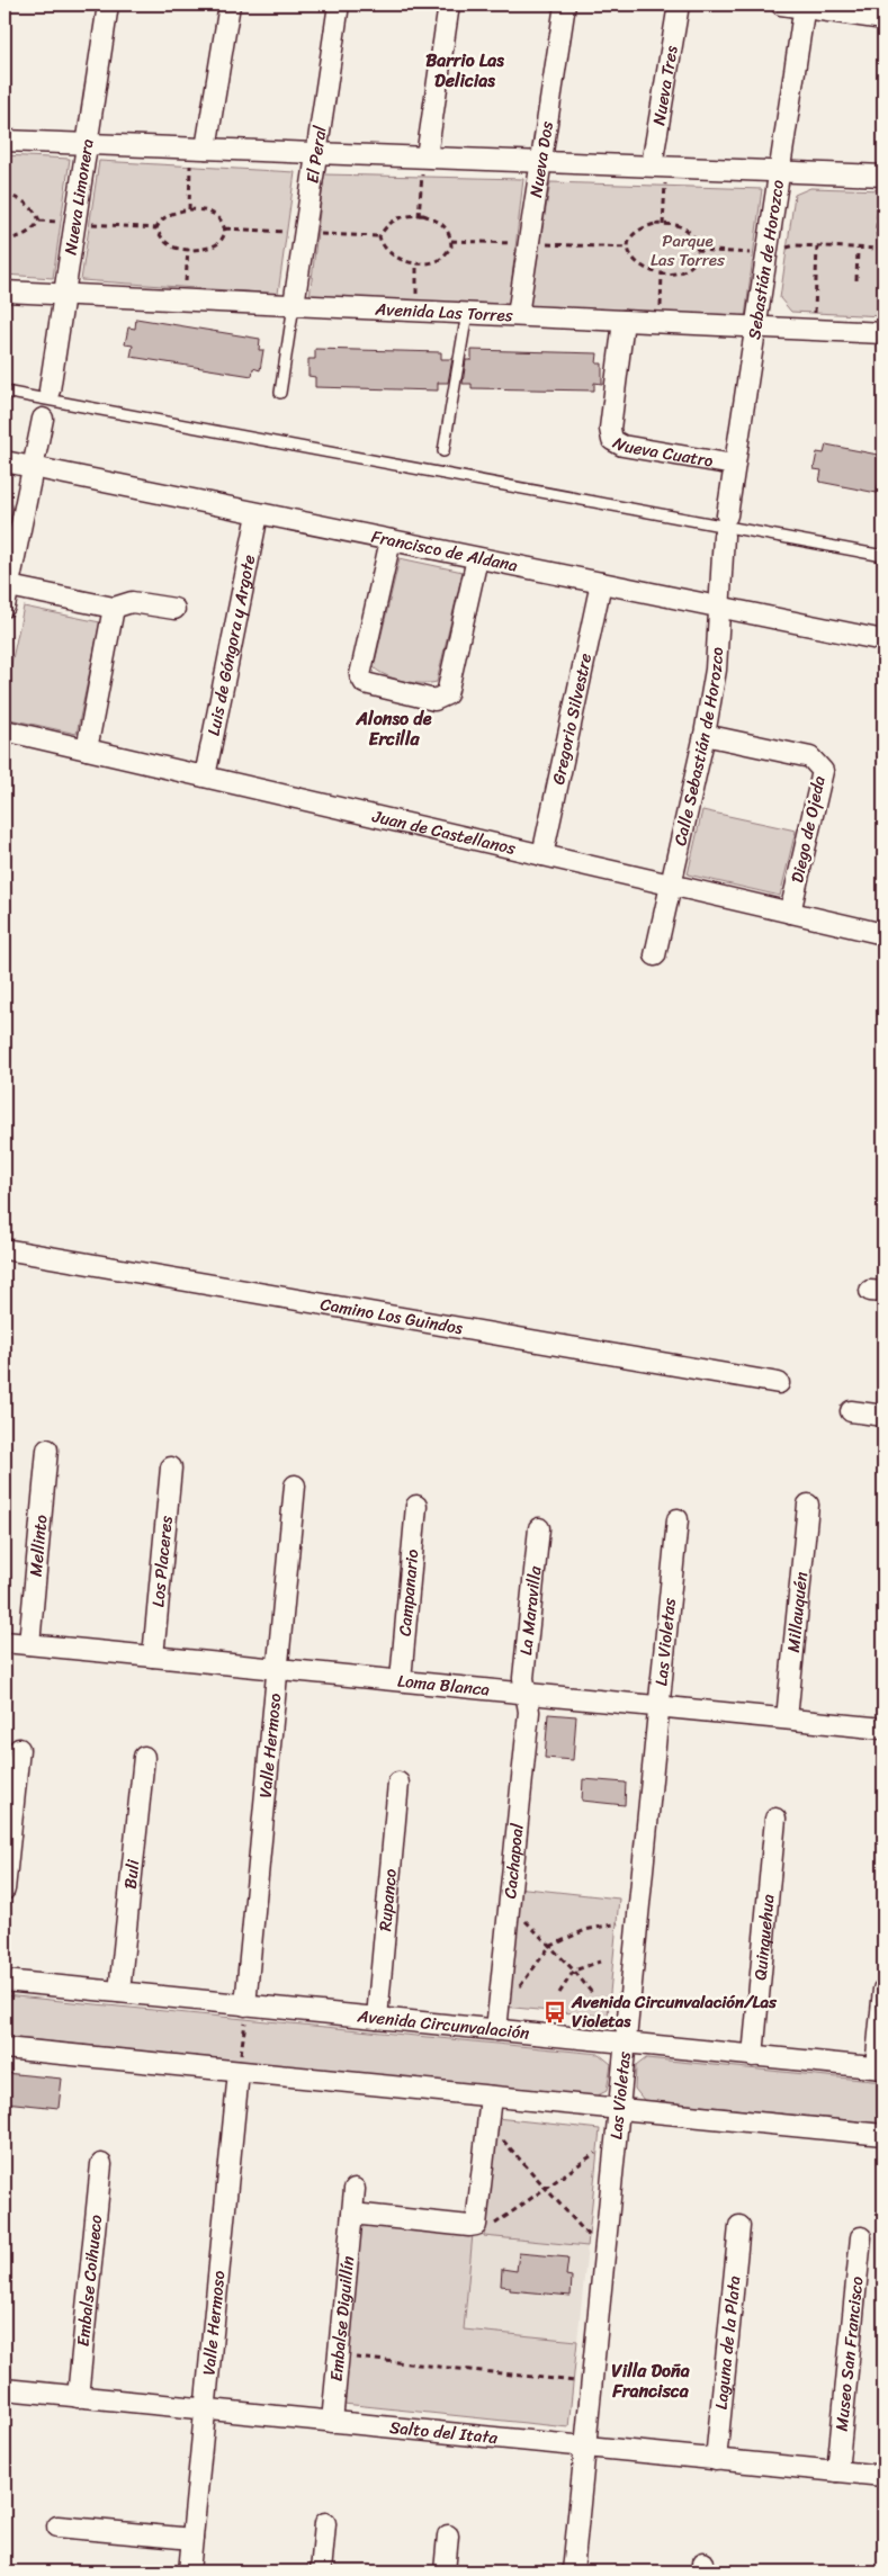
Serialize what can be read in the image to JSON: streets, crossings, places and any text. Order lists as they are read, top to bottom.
{
  "streets": {
    "street": [
      "Nueva Tres",
      "El Peral",
      "Nueva Dos",
      "Nueva Limonera",
      "Sebastián de Horozco",
      "Avenida Las Torres",
      "Nueva Cuatro",
      "Francisco de Aldana",
      "Luis de Góngora y Argote",
      "Gregorio Silvestre",
      "Calle Sebastián de Horozco",
      "Diego de Ojeda",
      "Juan de Castellanos",
      "Camino Los Guindos",
      "Mellinto",
      "Los Placeres",
      "Campanario",
      "La Maravilla",
      "Millauquén",
      "Las Violetas",
      "Loma Blanca",
      "Valle Hermoso",
      "Cachapoal",
      "Buli",
      "Rupanco",
      "Quinquehua",
      "Avenida Circunvalación",
      "Embalse Coihueco",
      "Embalse Diguillín",
      "Laguna de la Plata",
      "Museo San Francisco",
      "Salto del Itata"
    ]
  },
  "crossings": [
    ["El Peral", "Avenida Las Torres"],
    ["Nueva Dos", "Avenida Las Torres"],
    ["Nueva Limonera", "Avenida Las Torres"],
    ["Sebastián de Horozco", "Avenida Las Torres"],
    ["Sebastián de Horozco", "Nueva Cuatro"],
    ["Avenida Las Torres", "Nueva Cuatro"],
    ["Francisco de Aldana", "Luis de Góngora y Argote"],
    ["Francisco de Aldana", "Gregorio Silvestre"],
    ["Francisco de Aldana", "Calle Sebastián de Horozco"],
    ["Luis de Góngora y Argote", "Juan de Castellanos"],
    ["Gregorio Silvestre", "Juan de Castellanos"],
    ["Calle Sebastián de Horozco", "Diego de Ojeda"],
    ["Calle Sebastián de Horozco", "Juan de Castellanos"],
    ["Diego de Ojeda", "Juan de Castellanos"],
    ["Mellinto", "Loma Blanca"],
    ["Los Placeres", "Loma Blanca"],
    ["Campanario", "Loma Blanca"],
    ["La Maravilla", "Loma Blanca"],
    ["La Maravilla", "Cachapoal"],
    ["Millauquén", "Loma Blanca"],
    ["Las Violetas", "Loma Blanca"],
    ["Las Violetas", "Avenida Circunvalación"],
    ["Las Violetas", "Salto del Itata"],
    ["Loma Blanca", "Valle Hermoso"],
    ["Loma Blanca", "Cachapoal"],
    ["Valle Hermoso", "Avenida Circunvalación"],
    ["Valle Hermoso", "Salto del Itata"],
    ["Cachapoal", "Avenida Circunvalación"],
    ["Buli", "Avenida Circunvalación"],
    ["Rupanco", "Avenida Circunvalación"],
    ["Quinquehua", "Avenida Circunvalación"],
    ["Embalse Coihueco", "Salto del Itata"],
    ["Embalse Diguillín", "Salto del Itata"],
    ["Laguna de la Plata", "Salto del Itata"],
    ["Museo San Francisco", "Salto del Itata"]
  ],
  "districts": ["Barrio Las Delicias", "Alonso de Ercilla", "Villa Doña Francisca"],
  "parks": ["Parque Las Torres"],
  "places": {
    "bus stop": ["Avenida Circunvalación/Las Violetas"]
  }
}
